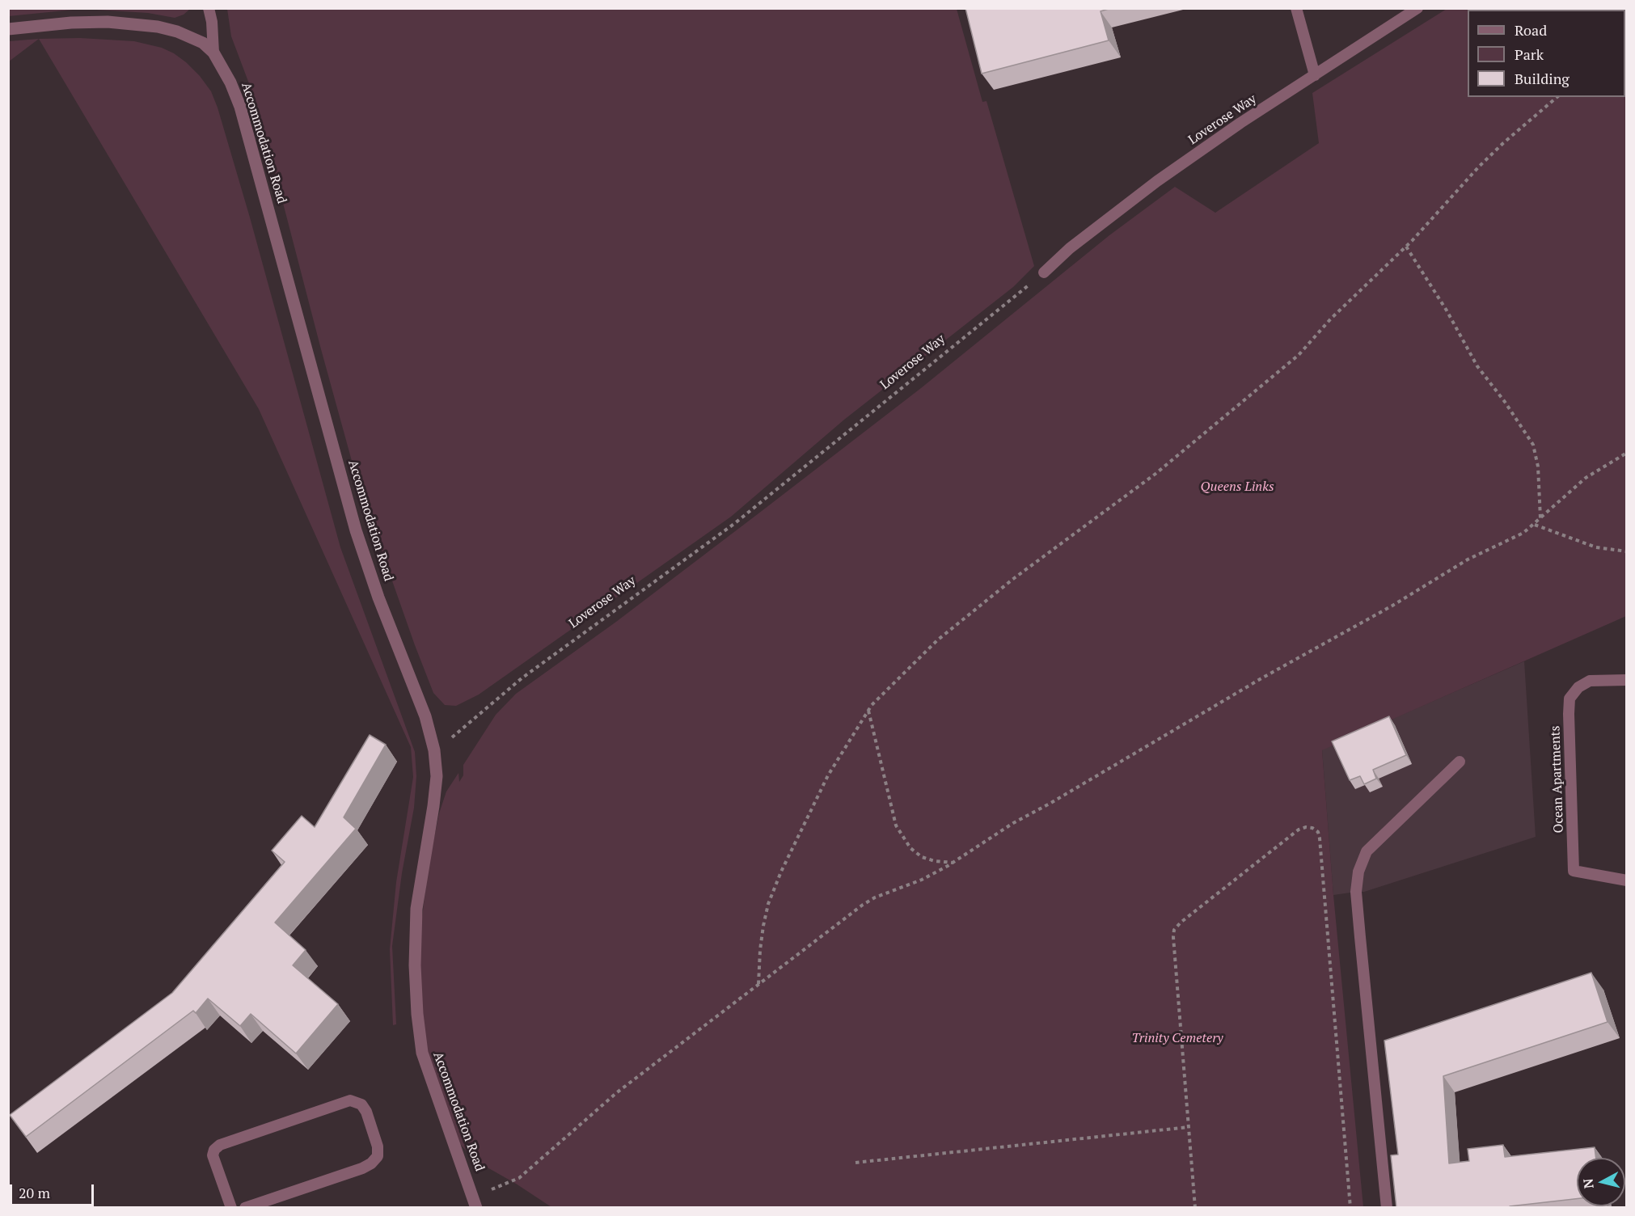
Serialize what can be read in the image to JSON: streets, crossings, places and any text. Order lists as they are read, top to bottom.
{
  "streets": {
    "street": ["Accommodation Road"],
    "lane": ["Loverose Way", "Ocean Apartments"]
  },
  "crossings": [
    ["Loverose Way", "Accommodation Road"]
  ],
  "parks": ["Queens Links", "Trinity Cemetery"],
  "legend": ["Road", "Park", "Building"],
  "scale_bar": "20 m",
  "north": "left"
}
